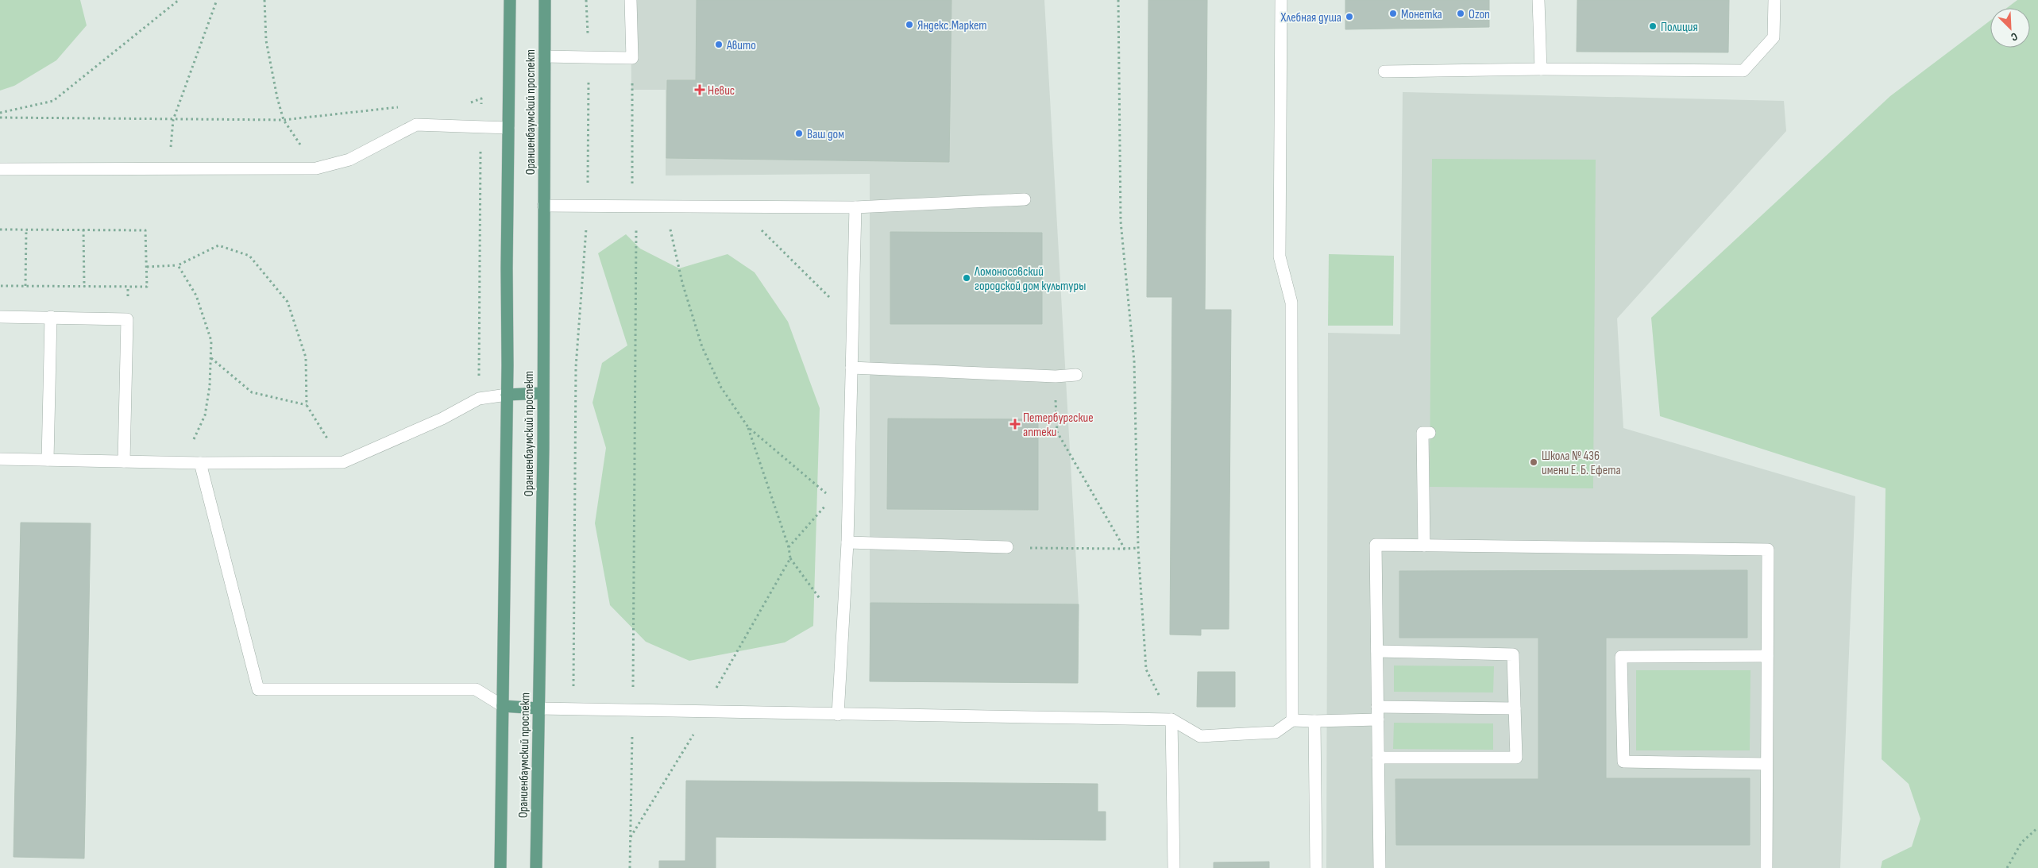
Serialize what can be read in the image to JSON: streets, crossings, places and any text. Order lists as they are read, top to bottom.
{
  "streets": {
    "main road": ["Ораниенбаумский проспект"]
  },
  "places": {
    "other": [
      "Монетка",
      "Ozon",
      "Хлебная душа",
      "Яндекс.Маркет",
      "Полиция",
      "Авито",
      "Ваш дом",
      "Ломоносовский городской дом культуры",
      "Школа № 436 имени Е. Б. Ефета"
    ],
    "health": ["Невис", "Петербургские аптеки"]
  },
  "north": "bottom right"
}
